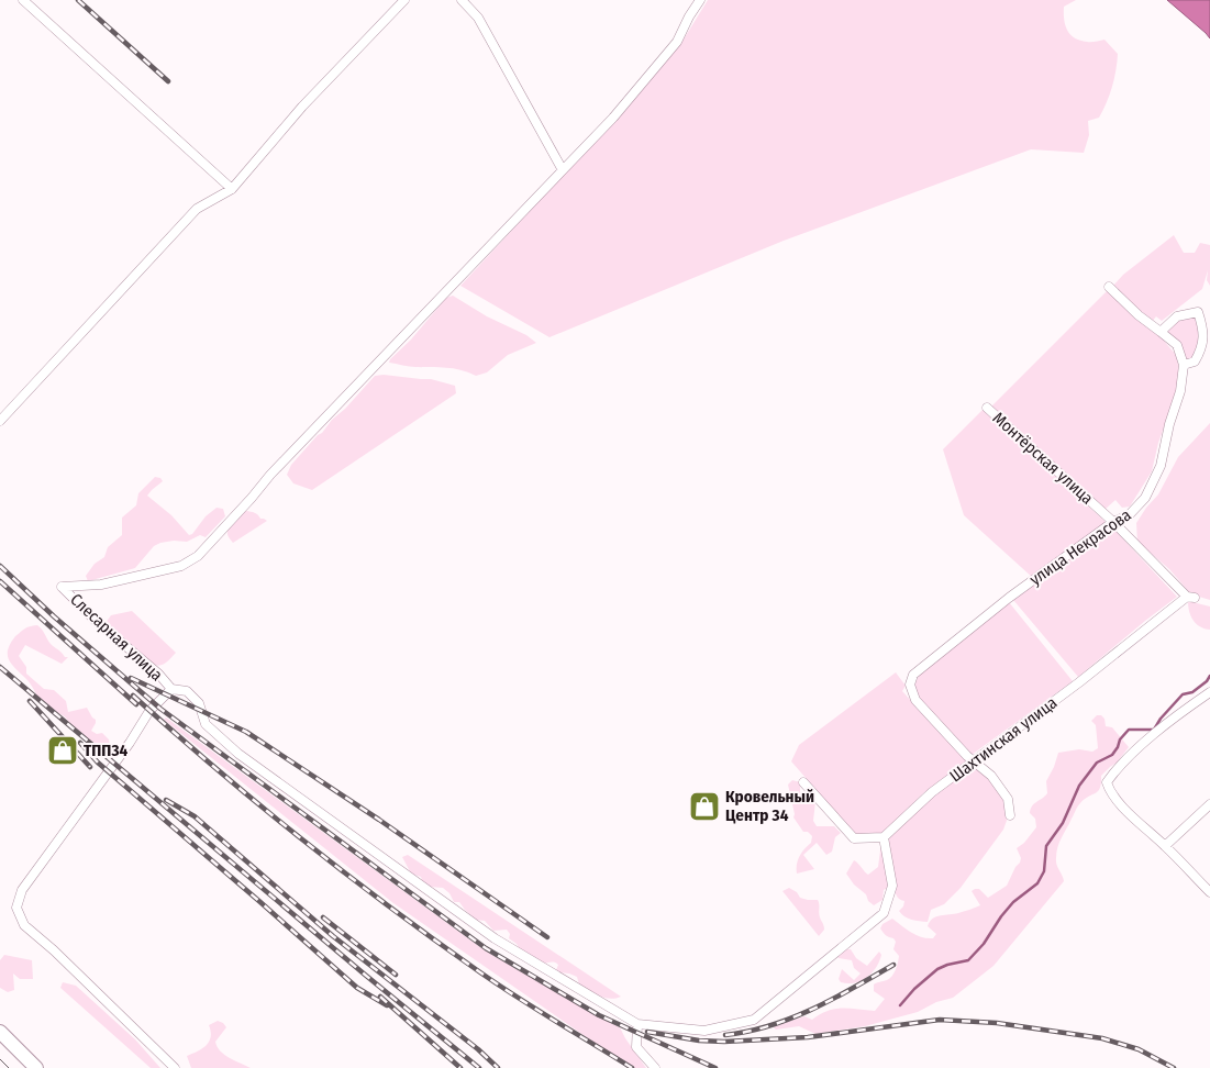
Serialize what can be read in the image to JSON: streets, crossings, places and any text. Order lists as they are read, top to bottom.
{
  "streets": {
    "street": [
      "Монтёрская улица",
      "улица Некрасова",
      "Слесарная улица",
      "Шахтинская улица"
    ]
  },
  "crossings": [
    ["Монтёрская улица", "улица Некрасова"],
    ["Монтёрская улица", "Шахтинская улица"],
    ["улица Некрасова", "Шахтинская улица"]
  ],
  "places": {
    "shop": ["ТПП34", "Кровельный Центр 34"]
  }
}
